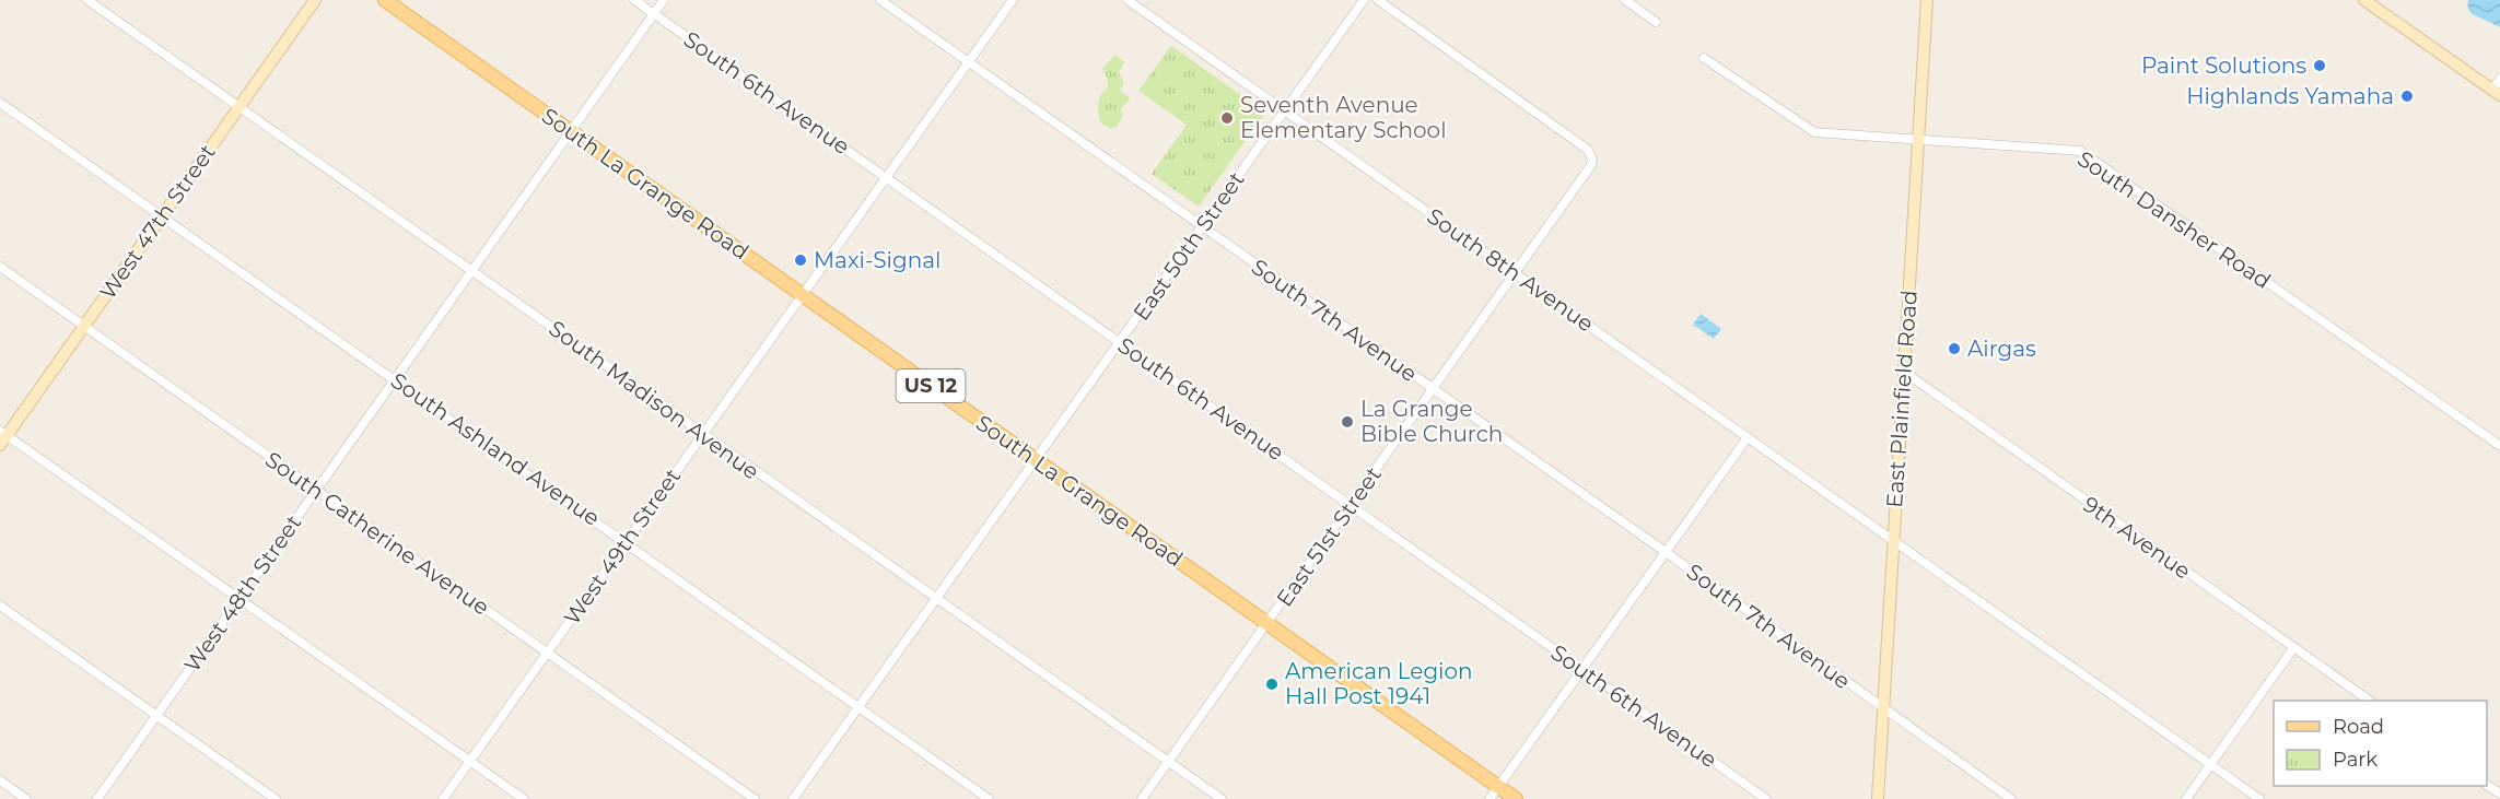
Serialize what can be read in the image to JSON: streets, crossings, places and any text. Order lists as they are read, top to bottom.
{
  "streets": {
    "main road": [
      "South La Grange Road",
      "West 47th Street",
      "US 12",
      "East Plainfield Road"
    ],
    "street": [
      "South 6th Avenue",
      "South Dansher Road",
      "East 50th Street",
      "South 8th Avenue",
      "South 7th Avenue",
      "South Madison Avenue",
      "South Ashland Avenue",
      "South Catherine Avenue",
      "East 51st Street",
      "9th Avenue",
      "West 49th Street",
      "West 48th Street"
    ]
  },
  "crossings": [
    ["South 6th Avenue", "East 50th Street"],
    ["South 6th Avenue", "East 51st Street"],
    ["South 6th Avenue", "West 49th Street"],
    ["South 6th Avenue", "West 48th Street"],
    ["South La Grange Road", "East 50th Street"],
    ["South La Grange Road", "East 51st Street"],
    ["South La Grange Road", "West 49th Street"],
    ["South La Grange Road", "West 48th Street"],
    ["South Dansher Road", "East Plainfield Road"],
    ["West 47th Street", "South Madison Avenue"],
    ["West 47th Street", "South Ashland Avenue"],
    ["West 47th Street", "South Catherine Avenue"],
    ["East 50th Street", "South 8th Avenue"],
    ["East 50th Street", "South 7th Avenue"],
    ["East 50th Street", "South Madison Avenue"],
    ["East 50th Street", "South Ashland Avenue"],
    ["South 8th Avenue", "East Plainfield Road"],
    ["South 8th Avenue", "East 51st Street"],
    ["South 7th Avenue", "East Plainfield Road"],
    ["South 7th Avenue", "East 51st Street"],
    ["South 7th Avenue", "West 49th Street"],
    ["East Plainfield Road", "9th Avenue"],
    ["South Madison Avenue", "East 51st Street"],
    ["South Madison Avenue", "West 49th Street"],
    ["South Madison Avenue", "West 48th Street"],
    ["South Ashland Avenue", "West 49th Street"],
    ["South Ashland Avenue", "West 48th Street"],
    ["South Catherine Avenue", "West 49th Street"],
    ["South Catherine Avenue", "West 48th Street"]
  ],
  "places": [
    "Paint Solutions",
    "Highlands Yamaha",
    "Seventh Avenue Elementary School",
    "Maxi-Signal",
    "Airgas",
    "La Grange Bible Church",
    "American Legion Hall Post 1941"
  ],
  "legend": ["Road", "Park"]
}
